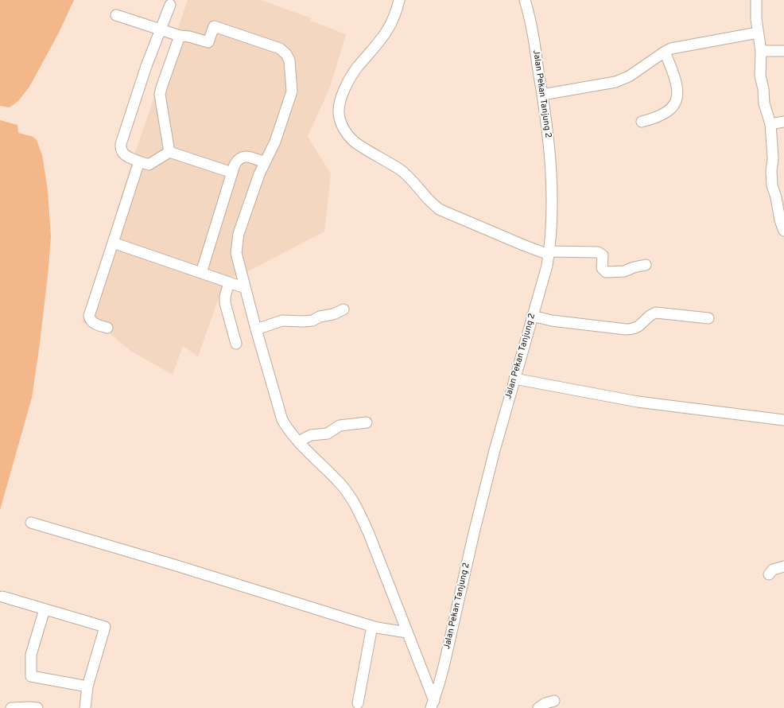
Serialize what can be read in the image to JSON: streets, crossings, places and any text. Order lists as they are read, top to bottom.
{
  "streets": {
    "street": ["Jalan Pekan Tanjung 2"]
  }
}
